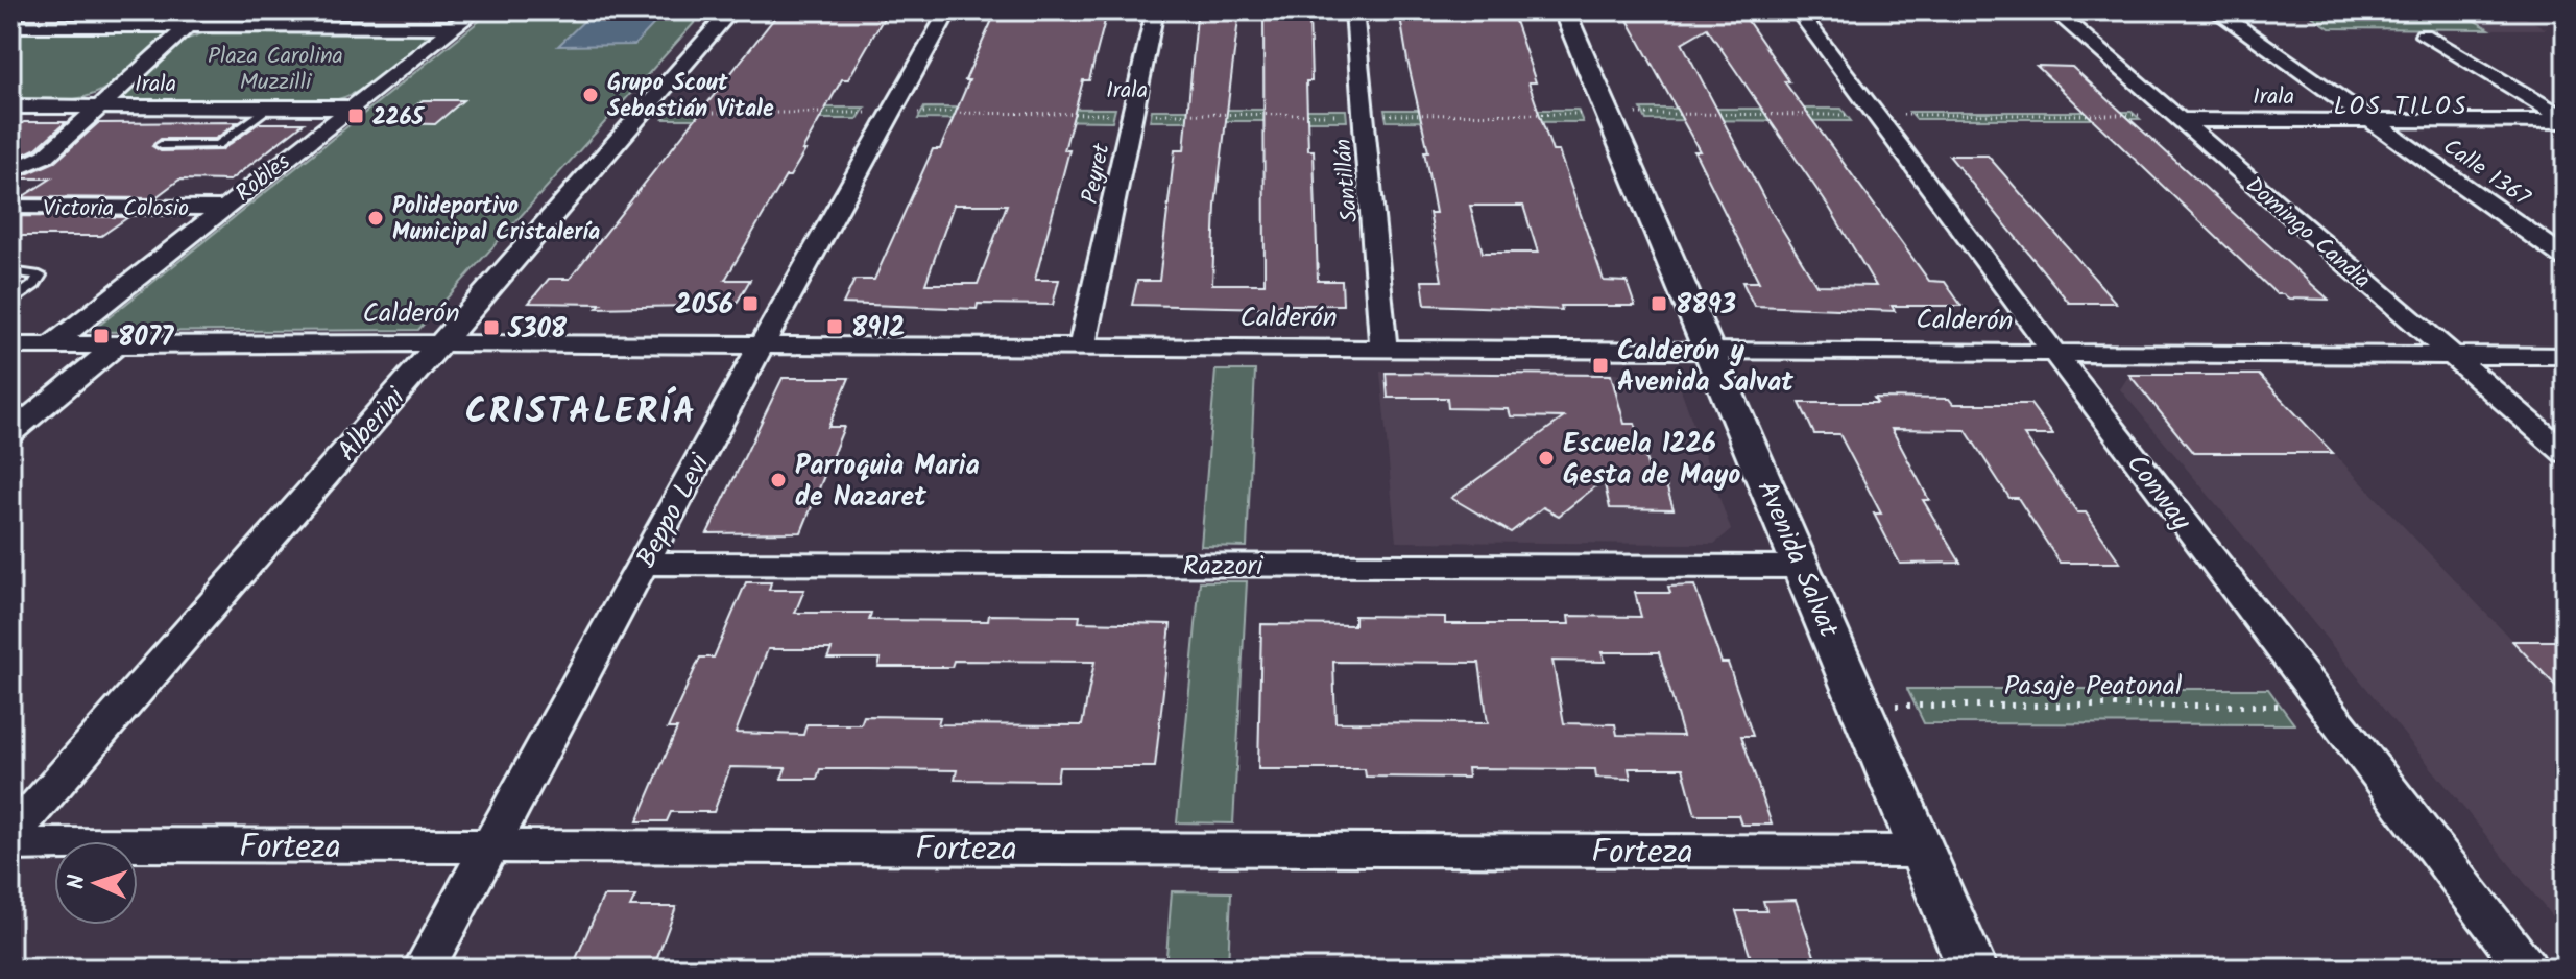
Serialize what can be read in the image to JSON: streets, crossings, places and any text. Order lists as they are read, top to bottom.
{
  "streets": {
    "street": [
      "Irala",
      "Calle 1367",
      "Peyret",
      "Robles",
      "Santillán",
      "Victoria Colosio",
      "Domingo Candia",
      "Calderón",
      "Alberini",
      "Conway",
      "Beppo Levi",
      "Avenida Salvat",
      "Razzori",
      "Forteza"
    ],
    "path": ["Pasaje Peatonal"]
  },
  "crossings": [
    ["Irala", "Calle 1367"],
    ["Irala", "Peyret"],
    ["Irala", "Robles"],
    ["Irala", "Santillán"],
    ["Irala", "Domingo Candia"],
    ["Irala", "Alberini"],
    ["Irala", "Beppo Levi"],
    ["Irala", "Avenida Salvat"],
    ["Peyret", "Calderón"],
    ["Robles", "Victoria Colosio"],
    ["Robles", "Calderón"],
    ["Santillán", "Calderón"],
    ["Domingo Candia", "Calderón"],
    ["Calderón", "Alberini"],
    ["Calderón", "Conway"],
    ["Calderón", "Beppo Levi"],
    ["Calderón", "Avenida Salvat"],
    ["Conway", "Pasaje Peatonal"],
    ["Beppo Levi", "Razzori"],
    ["Beppo Levi", "Forteza"],
    ["Avenida Salvat", "Razzori"],
    ["Avenida Salvat", "Pasaje Peatonal"],
    ["Avenida Salvat", "Forteza"]
  ],
  "districts": ["LOS TILOS", "CRISTALERÍA"],
  "parks": ["Plaza Carolina Muzzilli"],
  "places": {
    "other": [
      "Grupo Scout Sebastián Vitale",
      "Polideportivo Municipal Cristalería",
      "Escuela 1226 Gesta de Mayo",
      "Parroquia Maria de Nazaret"
    ],
    "transit": [
      "2265",
      "2056",
      "8893",
      "8912",
      "5308",
      "8077",
      "Calderón y Avenida Salvat"
    ]
  },
  "north": "left"
}
